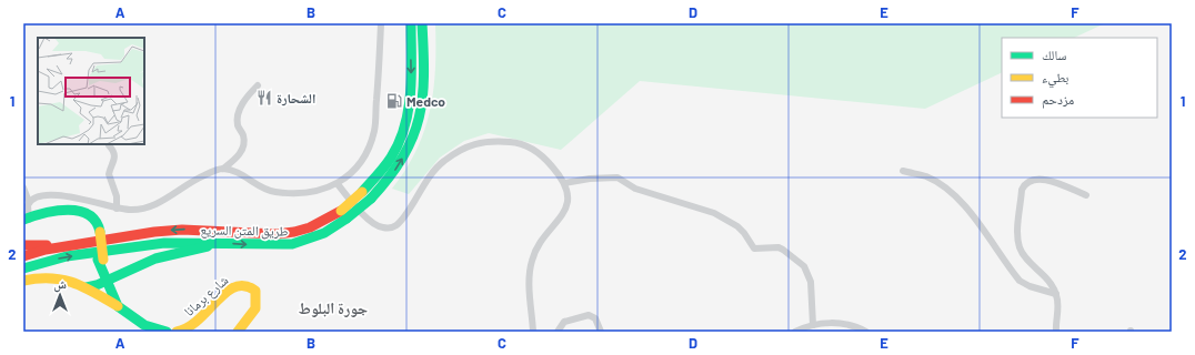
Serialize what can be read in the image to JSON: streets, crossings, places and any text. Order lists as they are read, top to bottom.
{
  "streets": {
    "main road": ["طريق المتن السريع", "شارع برمانا"]
  },
  "districts": ["جورة البلوط"],
  "places": {
    "restaurant": ["الشحارة"],
    "fuel station": ["Medco"]
  },
  "legend": ["سالك", "بطيء", "مزدحم"],
  "north": "top",
  "grid": {
    "columns": [
      "A",
      "B",
      "C",
      "D",
      "E",
      "F"
    ],
    "rows": ["1", "2"]
  }
}
